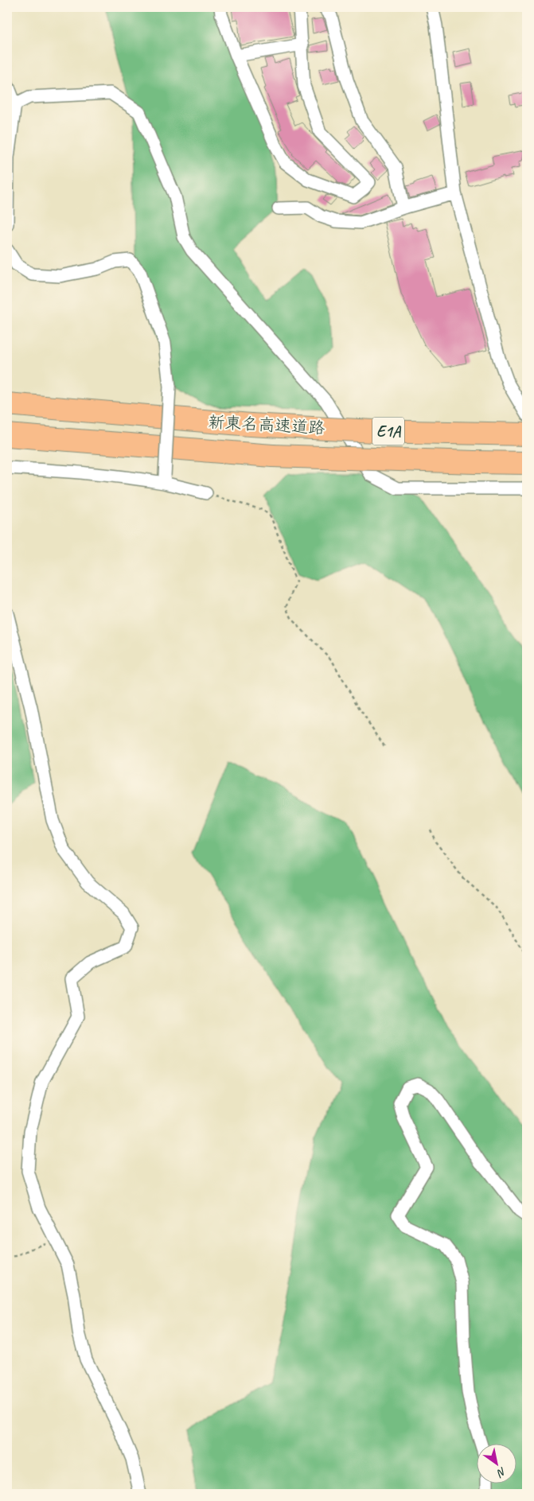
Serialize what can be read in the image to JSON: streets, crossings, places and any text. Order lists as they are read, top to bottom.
{
  "streets": {
    "highway": ["新東名高速道路", "E1A"]
  },
  "north": "bottom right"
}
